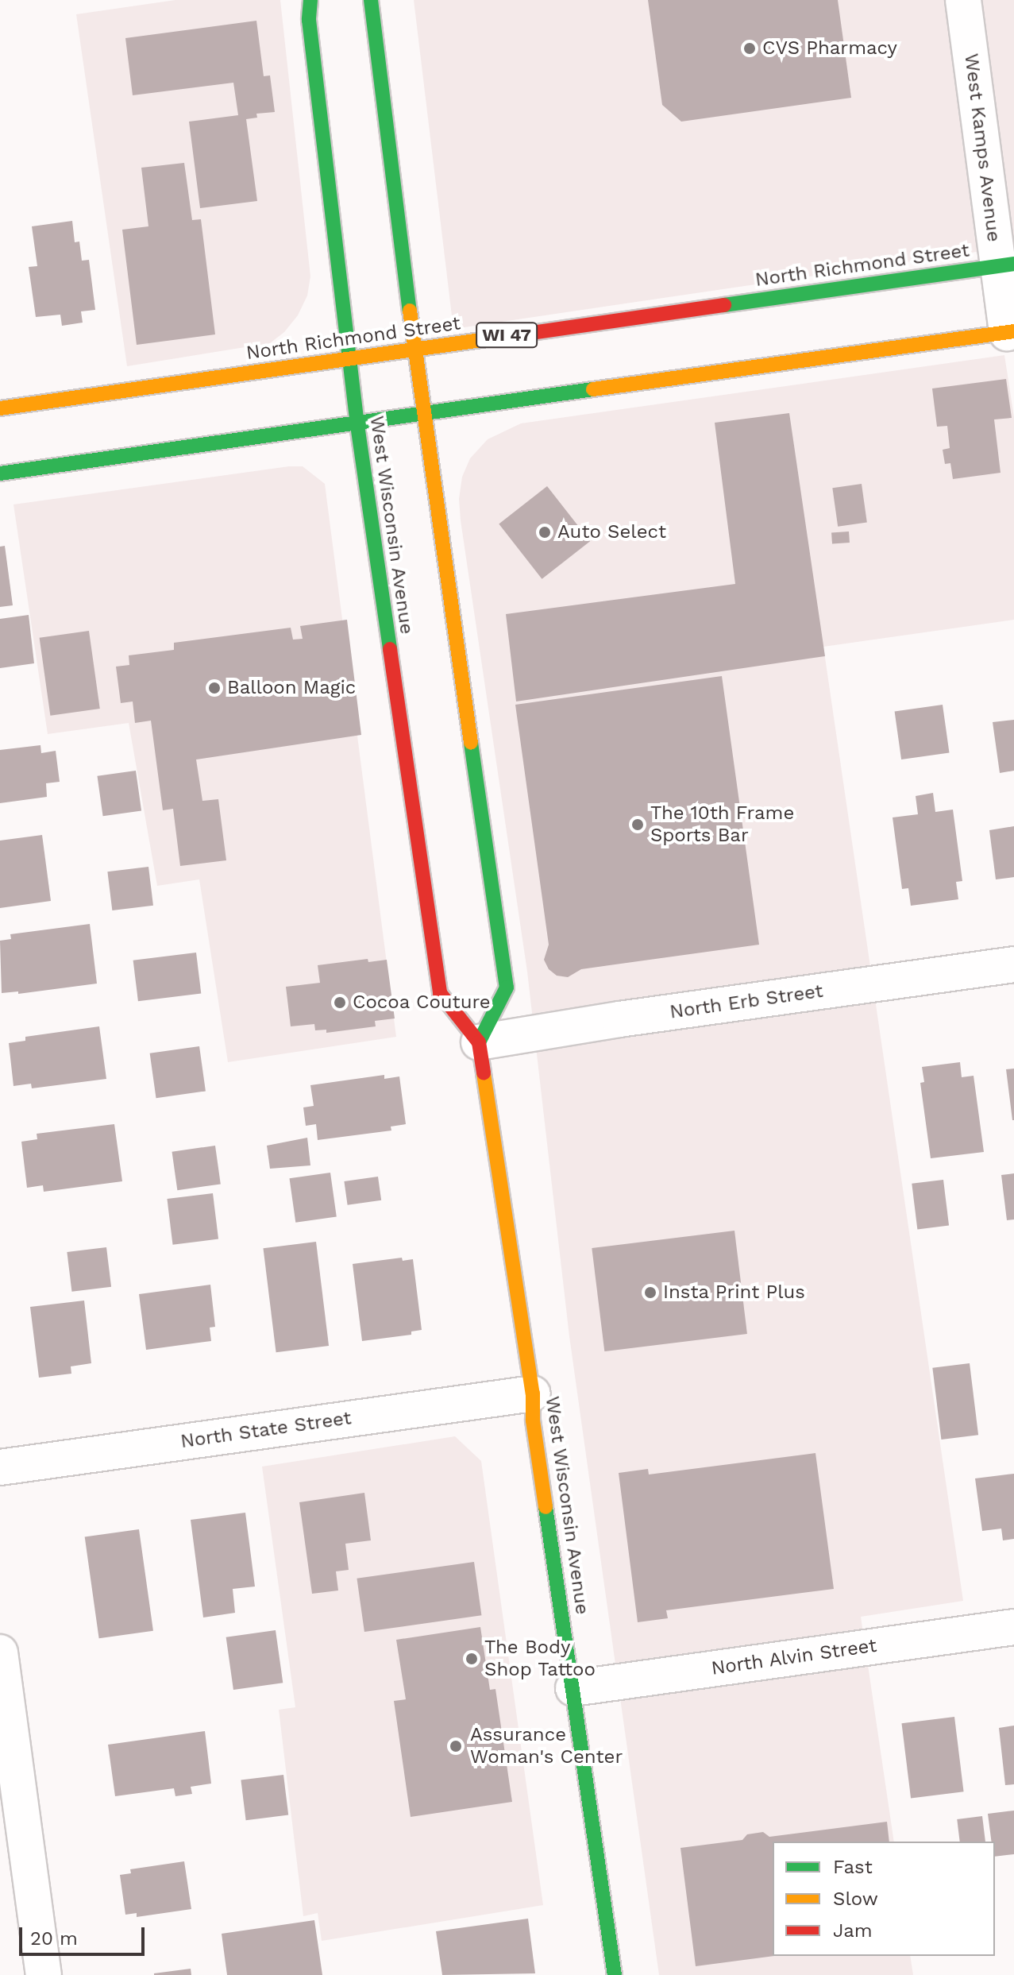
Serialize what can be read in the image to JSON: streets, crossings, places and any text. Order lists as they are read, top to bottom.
{
  "streets": {
    "main road": ["North Richmond Street", "WI 47", "West Wisconsin Avenue"],
    "street": [
      "West Kamps Avenue",
      "North Erb Street",
      "North State Street",
      "North Alvin Street"
    ]
  },
  "crossings": [
    ["West Kamps Avenue", "North Richmond Street"],
    ["North Richmond Street", "West Wisconsin Avenue"],
    ["West Wisconsin Avenue", "North Erb Street"],
    ["West Wisconsin Avenue", "North State Street"],
    ["West Wisconsin Avenue", "North Alvin Street"]
  ],
  "places": [
    "CVS Pharmacy",
    "Auto Select",
    "Balloon Magic",
    "The 10th Frame Sports Bar",
    "Cocoa Couture",
    "Insta Print Plus",
    "The Body Shop Tattoo",
    "Assurance Woman's Center"
  ],
  "legend": ["Fast", "Slow", "Jam"],
  "scale_bar": "20 m"
}
